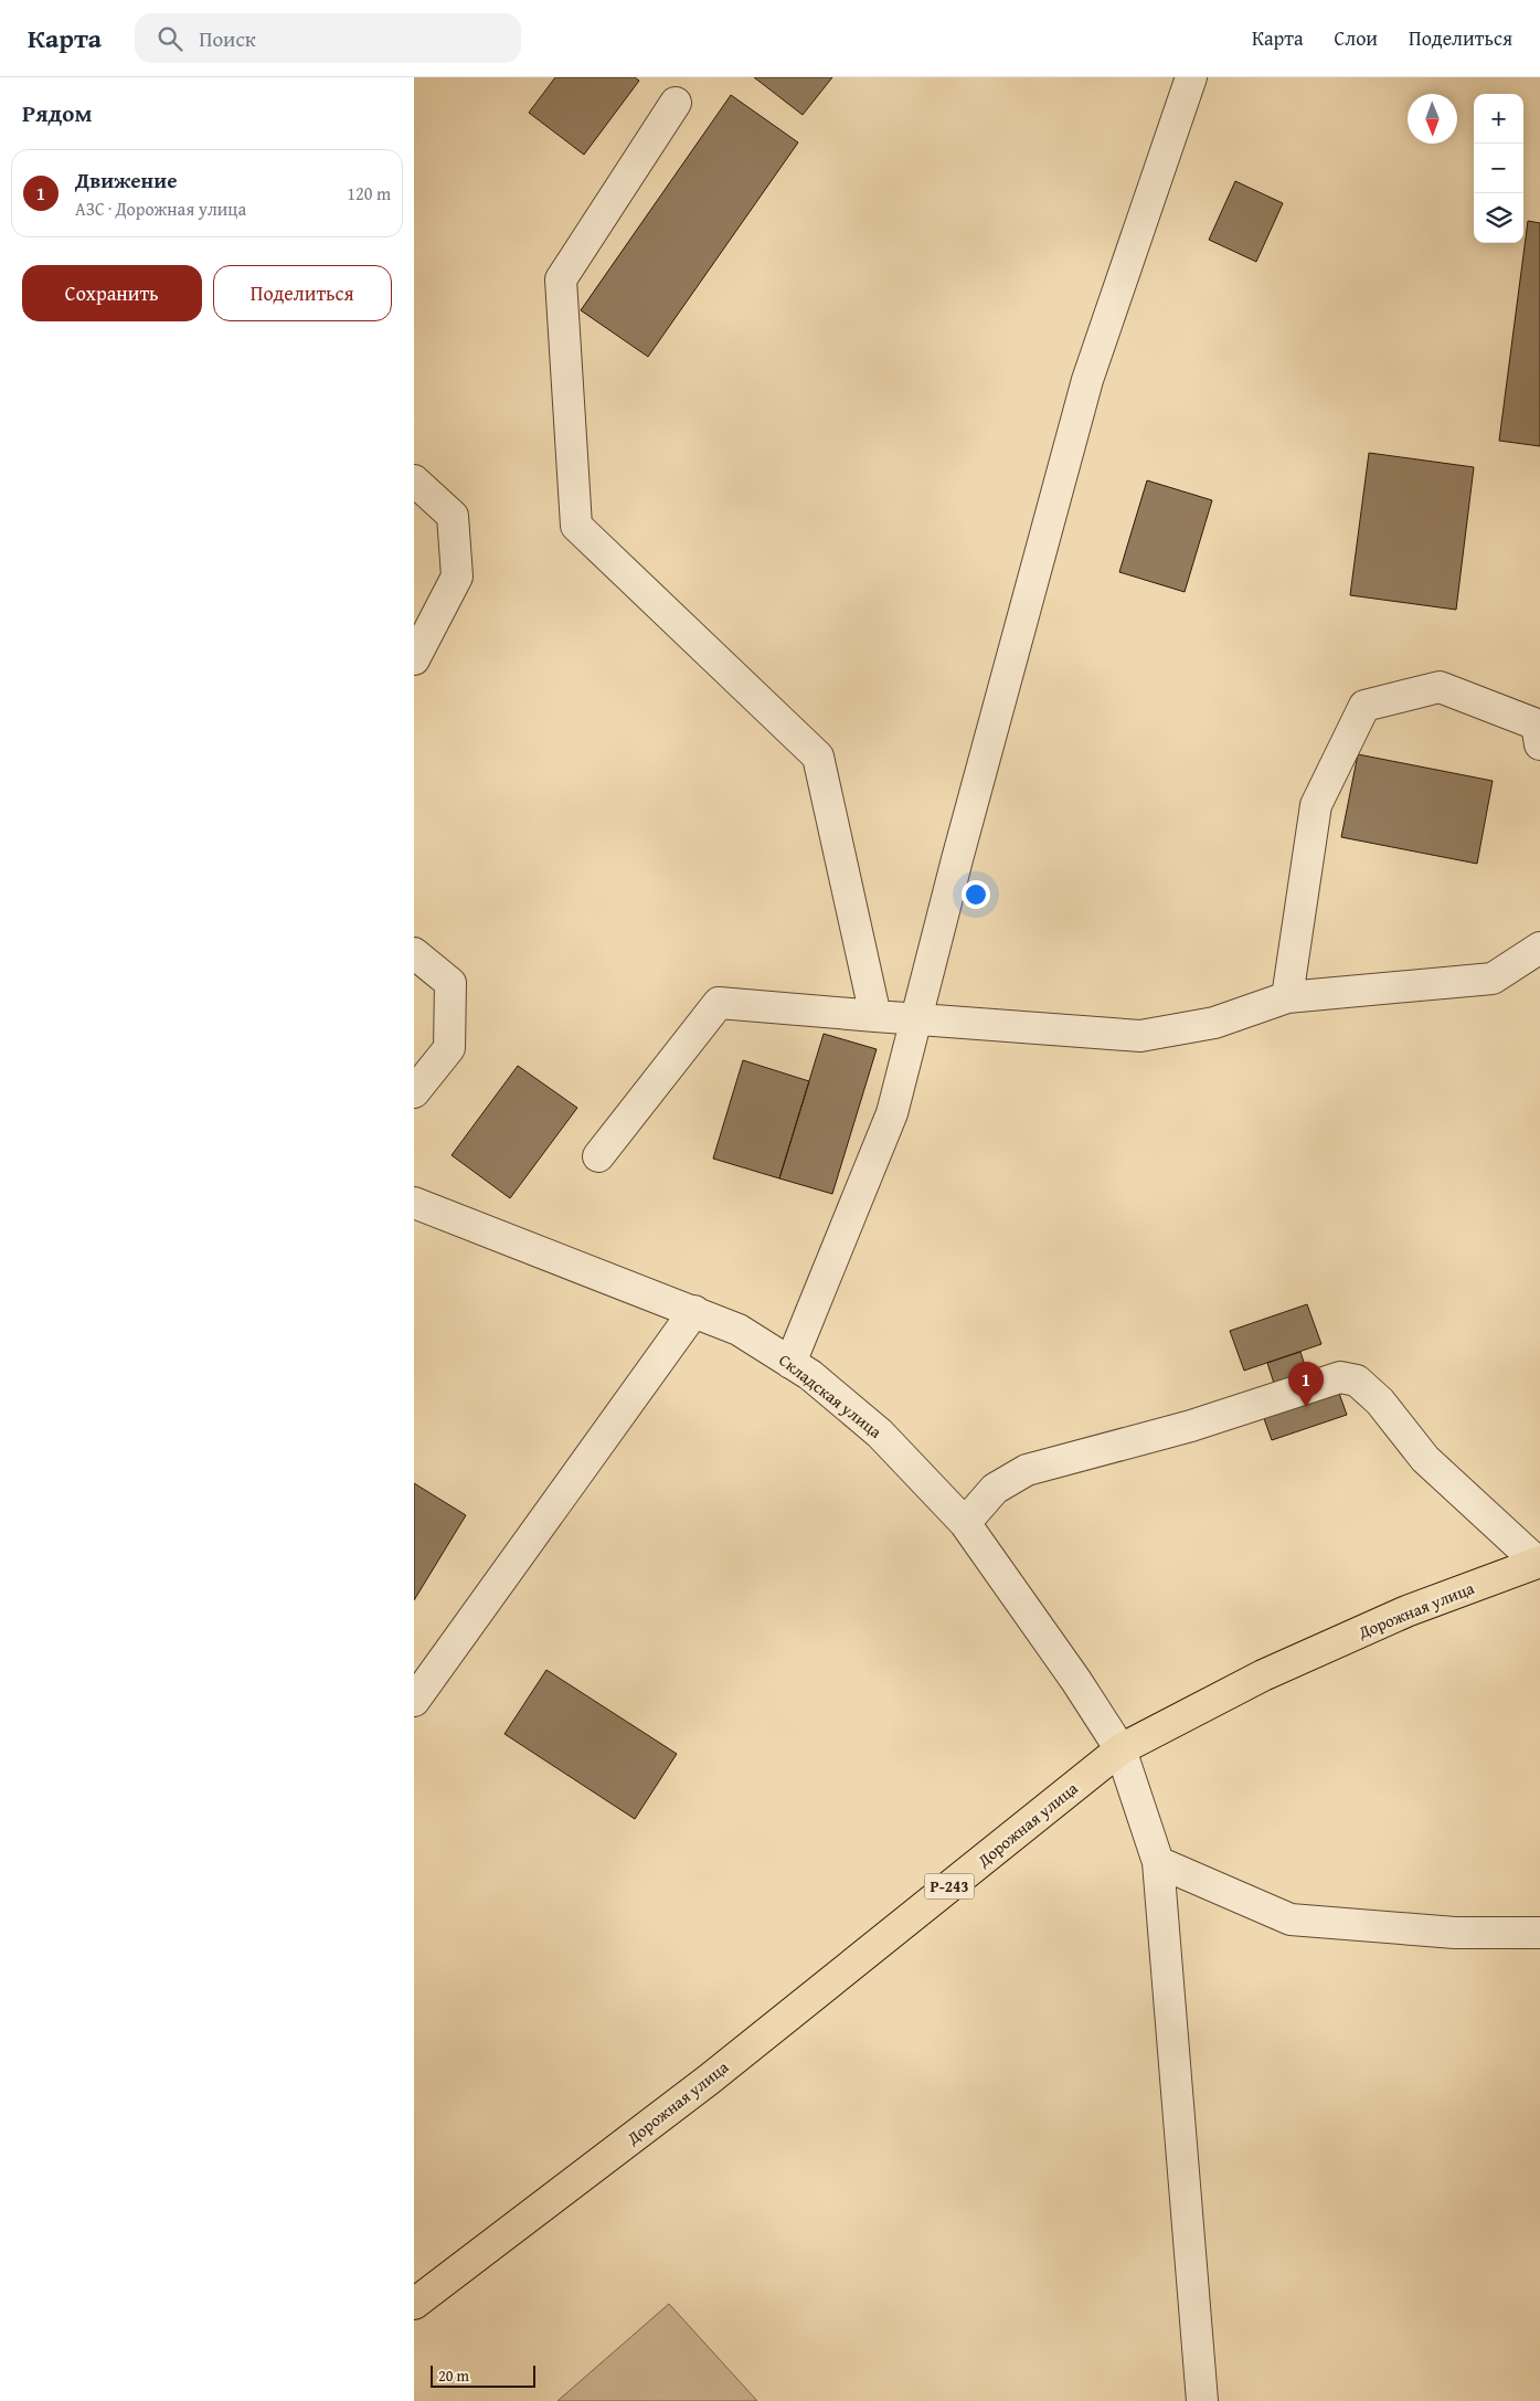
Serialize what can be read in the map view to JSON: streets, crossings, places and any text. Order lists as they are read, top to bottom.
{
  "streets": {
    "highway": ["Дорожная улица", "Р-243"],
    "street": ["Складская улица"]
  },
  "crossings": [
    ["Складская улица", "Дорожная улица"]
  ],
  "scale_bar": "20 m",
  "north": "bottom",
  "page": {
    "header": "Карта",
    "search": "Поиск",
    "nav": ["Карта", "Слои", "Поделиться"],
    "heading": "Рядом",
    "map_buttons": ["+", "−"],
    "list": [
      {
        "mark": "1",
        "name": "Движение",
        "note": "АЗС · Дорожная улица",
        "value": "120 m"
      }
    ],
    "buttons": ["Сохранить", "Поделиться"],
    "pins": "1",
    "scale": "20 m"
  }
}
